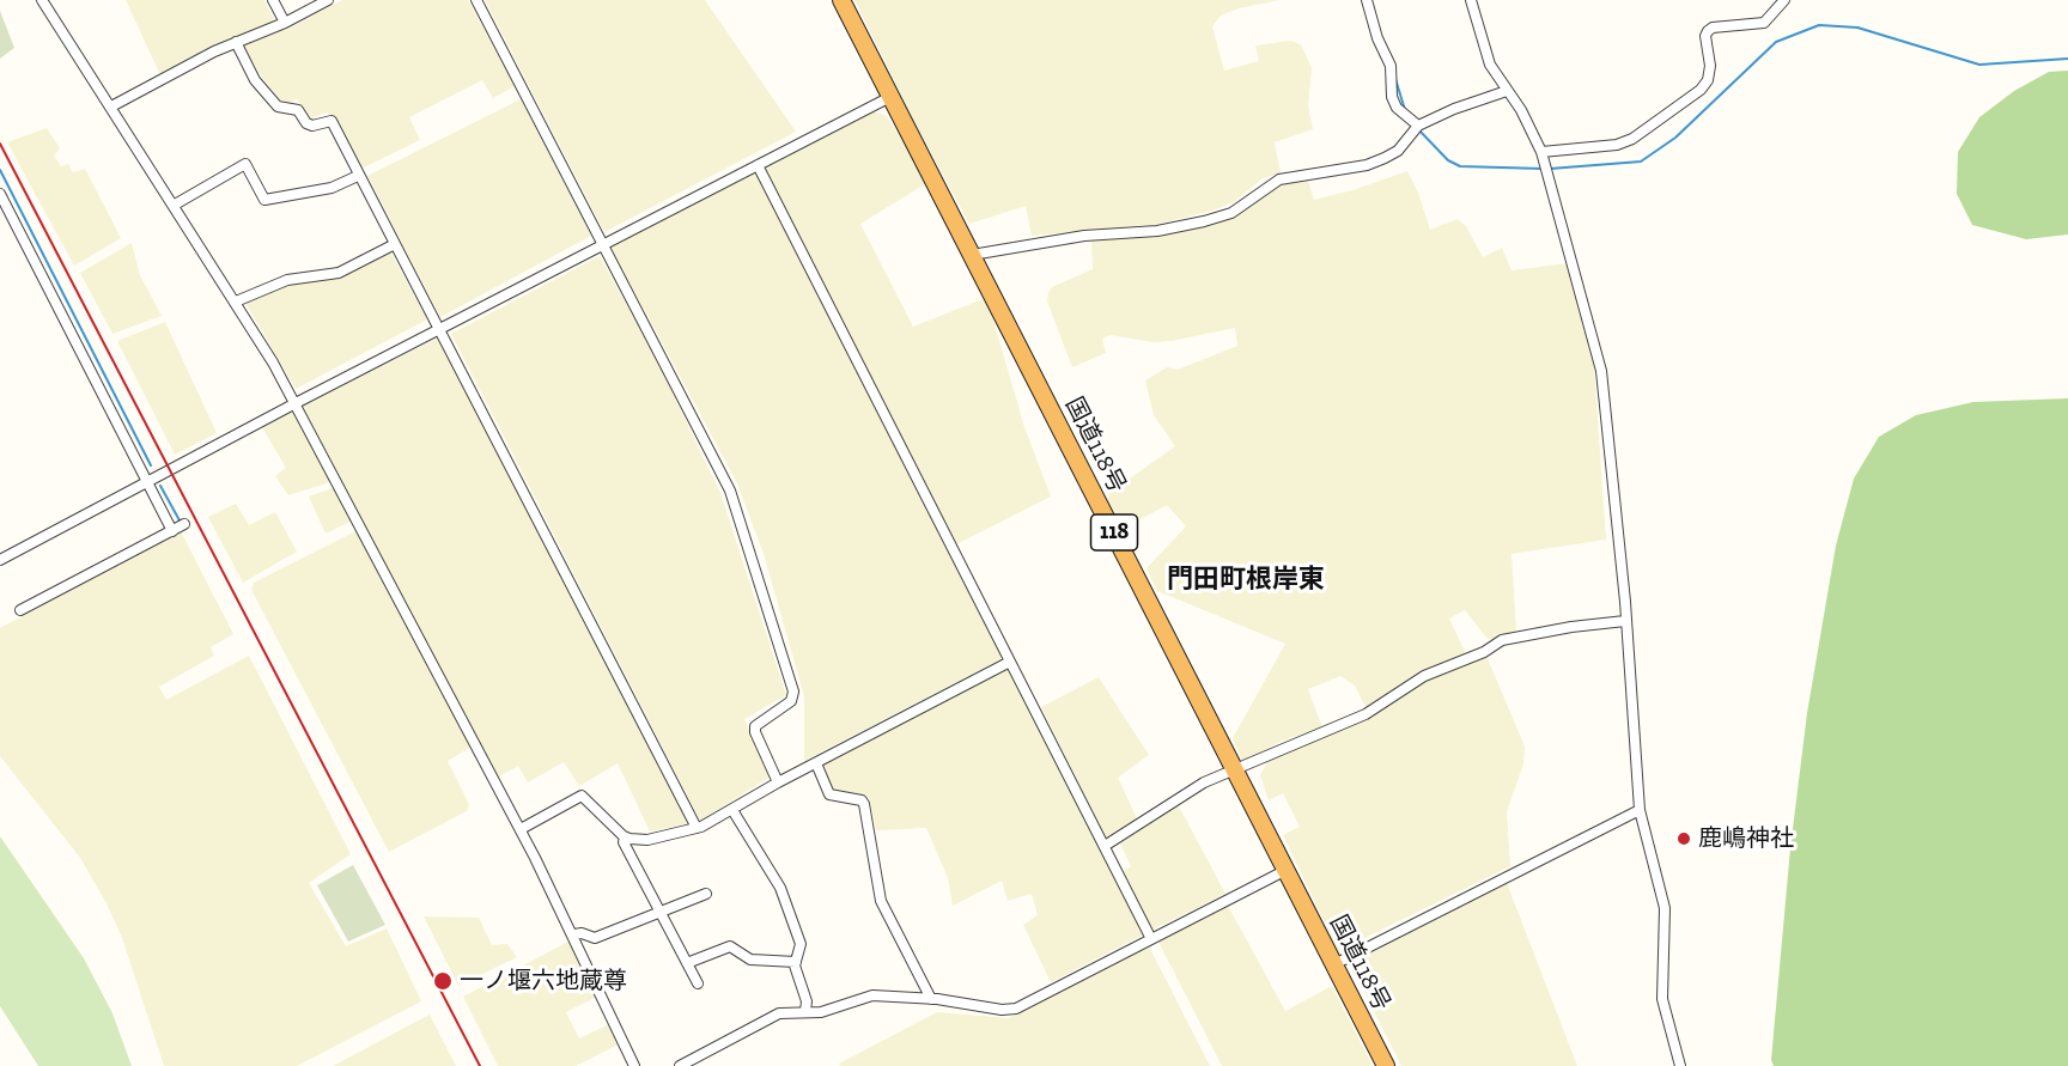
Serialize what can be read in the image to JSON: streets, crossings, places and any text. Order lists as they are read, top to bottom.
{
  "streets": {
    "highway": ["国道118号", "118"]
  },
  "districts": ["門田町根岸東"],
  "places": ["鹿嶋神社", "一ノ堰六地蔵尊"]
}
